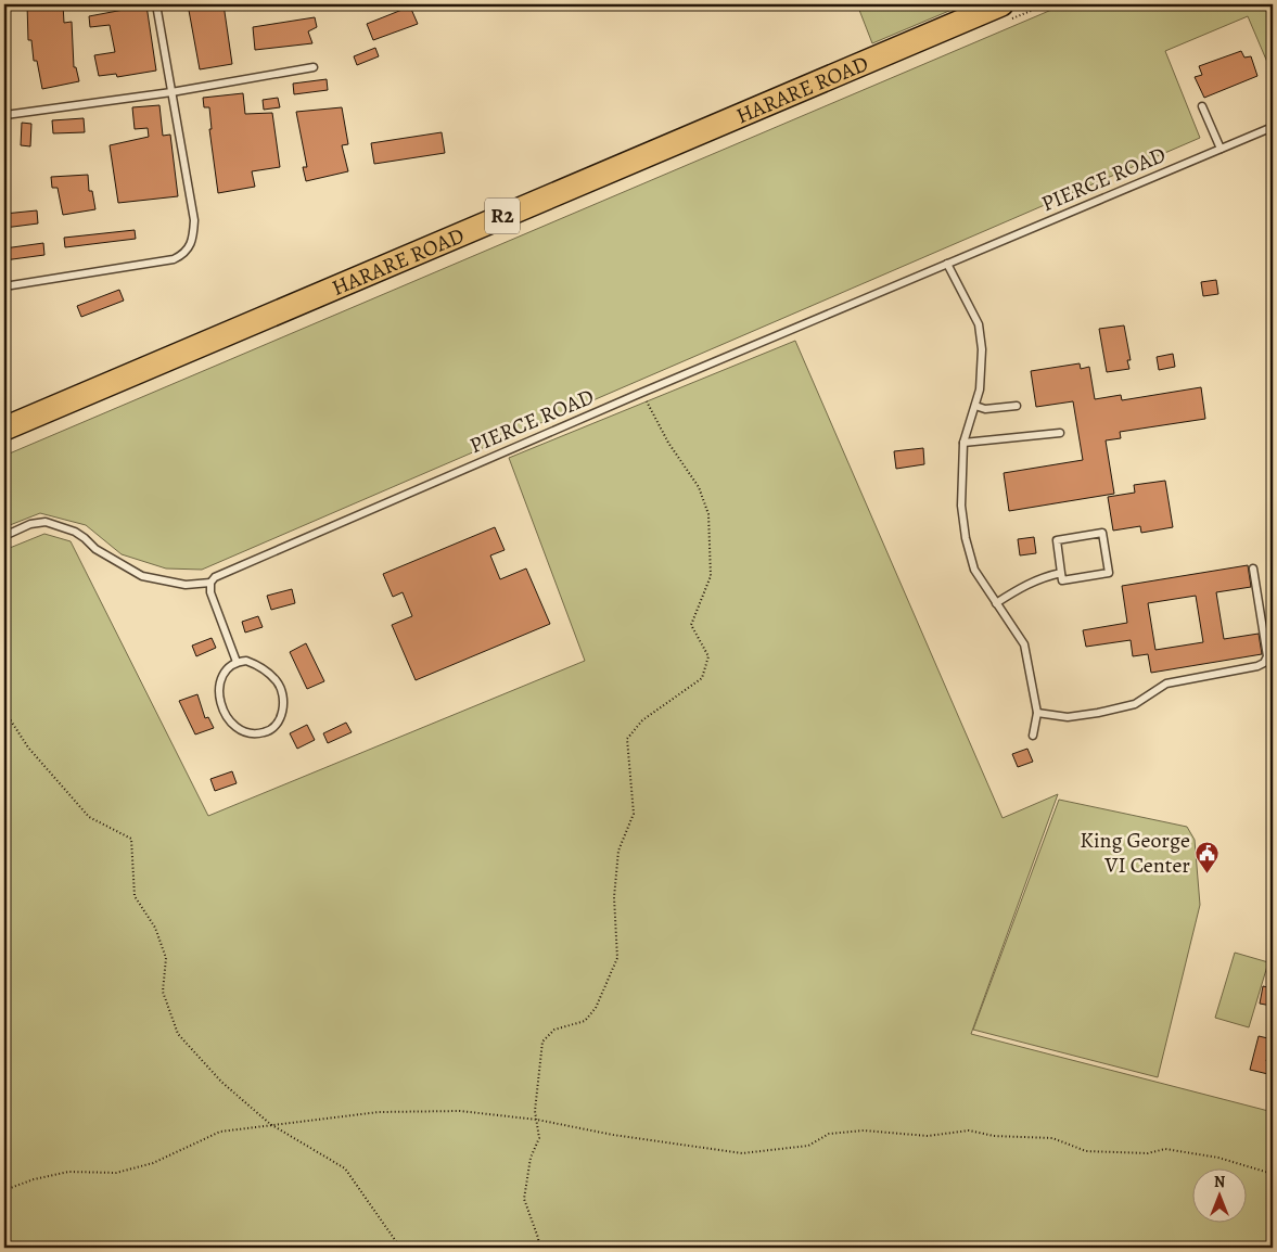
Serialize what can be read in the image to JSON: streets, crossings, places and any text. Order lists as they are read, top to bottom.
{
  "streets": {
    "highway": ["HARARE ROAD", "R2"],
    "lane": ["PIERCE ROAD"]
  },
  "places": {
    "public building": ["King George VI Center"]
  },
  "north": "top"
}
